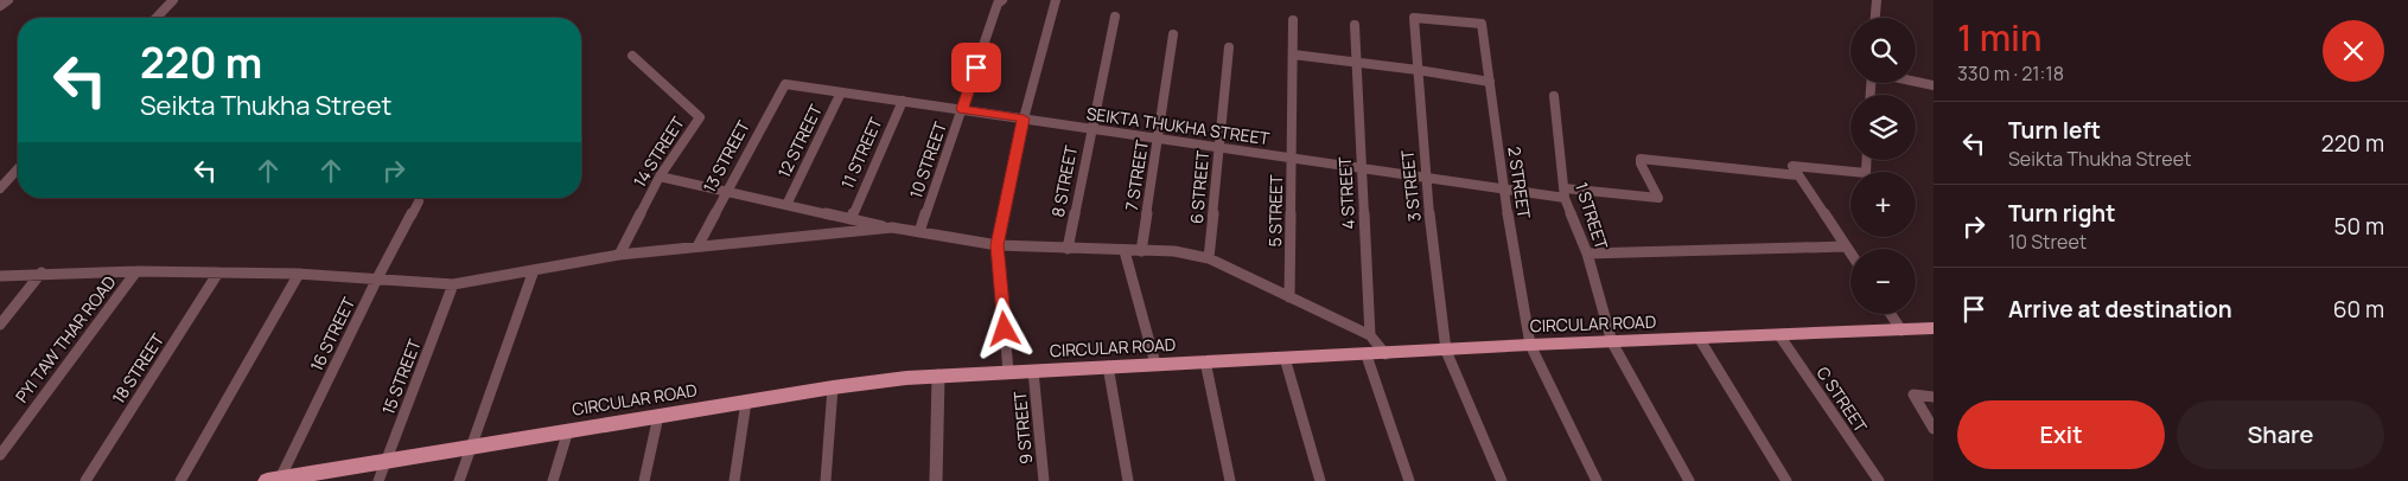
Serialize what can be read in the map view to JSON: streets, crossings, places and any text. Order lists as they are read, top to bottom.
{
  "streets": {
    "main road": ["CIRCULAR ROAD"],
    "street": [
      "SEIKTA THUKHA STREET",
      "12 STREET",
      "14 STREET",
      "11 STREET",
      "13 STREET",
      "10 STREET",
      "7 STREET",
      "8 STREET",
      "2 STREET",
      "3 STREET",
      "6 STREET",
      "4 STREET",
      "5 STREET",
      "1 STREET",
      "16 STREET",
      "PYI TAW THAR ROAD",
      "18 STREET",
      "15 STREET",
      "C STREET",
      "9 STREET"
    ]
  },
  "crossings": [
    ["SEIKTA THUKHA STREET", "12 STREET"],
    ["SEIKTA THUKHA STREET", "11 STREET"],
    ["SEIKTA THUKHA STREET", "13 STREET"],
    ["SEIKTA THUKHA STREET", "10 STREET"],
    ["SEIKTA THUKHA STREET", "7 STREET"],
    ["SEIKTA THUKHA STREET", "8 STREET"],
    ["SEIKTA THUKHA STREET", "2 STREET"],
    ["SEIKTA THUKHA STREET", "3 STREET"],
    ["SEIKTA THUKHA STREET", "6 STREET"],
    ["SEIKTA THUKHA STREET", "4 STREET"],
    ["SEIKTA THUKHA STREET", "5 STREET"],
    ["SEIKTA THUKHA STREET", "1 STREET"],
    ["SEIKTA THUKHA STREET", "9 STREET"],
    ["2 STREET", "3 STREET"],
    ["2 STREET", "CIRCULAR ROAD"],
    ["3 STREET", "CIRCULAR ROAD"],
    ["1 STREET", "CIRCULAR ROAD"],
    ["CIRCULAR ROAD", "16 STREET"],
    ["CIRCULAR ROAD", "15 STREET"],
    ["CIRCULAR ROAD", "C STREET"],
    ["CIRCULAR ROAD", "9 STREET"]
  ],
  "page": {
    "heading": ["1 min", "330 m · 21:18"],
    "map_buttons": ["+", "−"],
    "turn": ["220 m", "Seikta Thukha Street"],
    "list": [
      {
        "name": "Turn left",
        "note": "Seikta Thukha Street",
        "value": "220 m"
      },
      {
        "name": "Turn right",
        "note": "10 Street",
        "value": "50 m"
      },
      {
        "name": "Arrive at destination",
        "value": "60 m"
      }
    ],
    "buttons": ["Exit", "Share"]
  }
}
